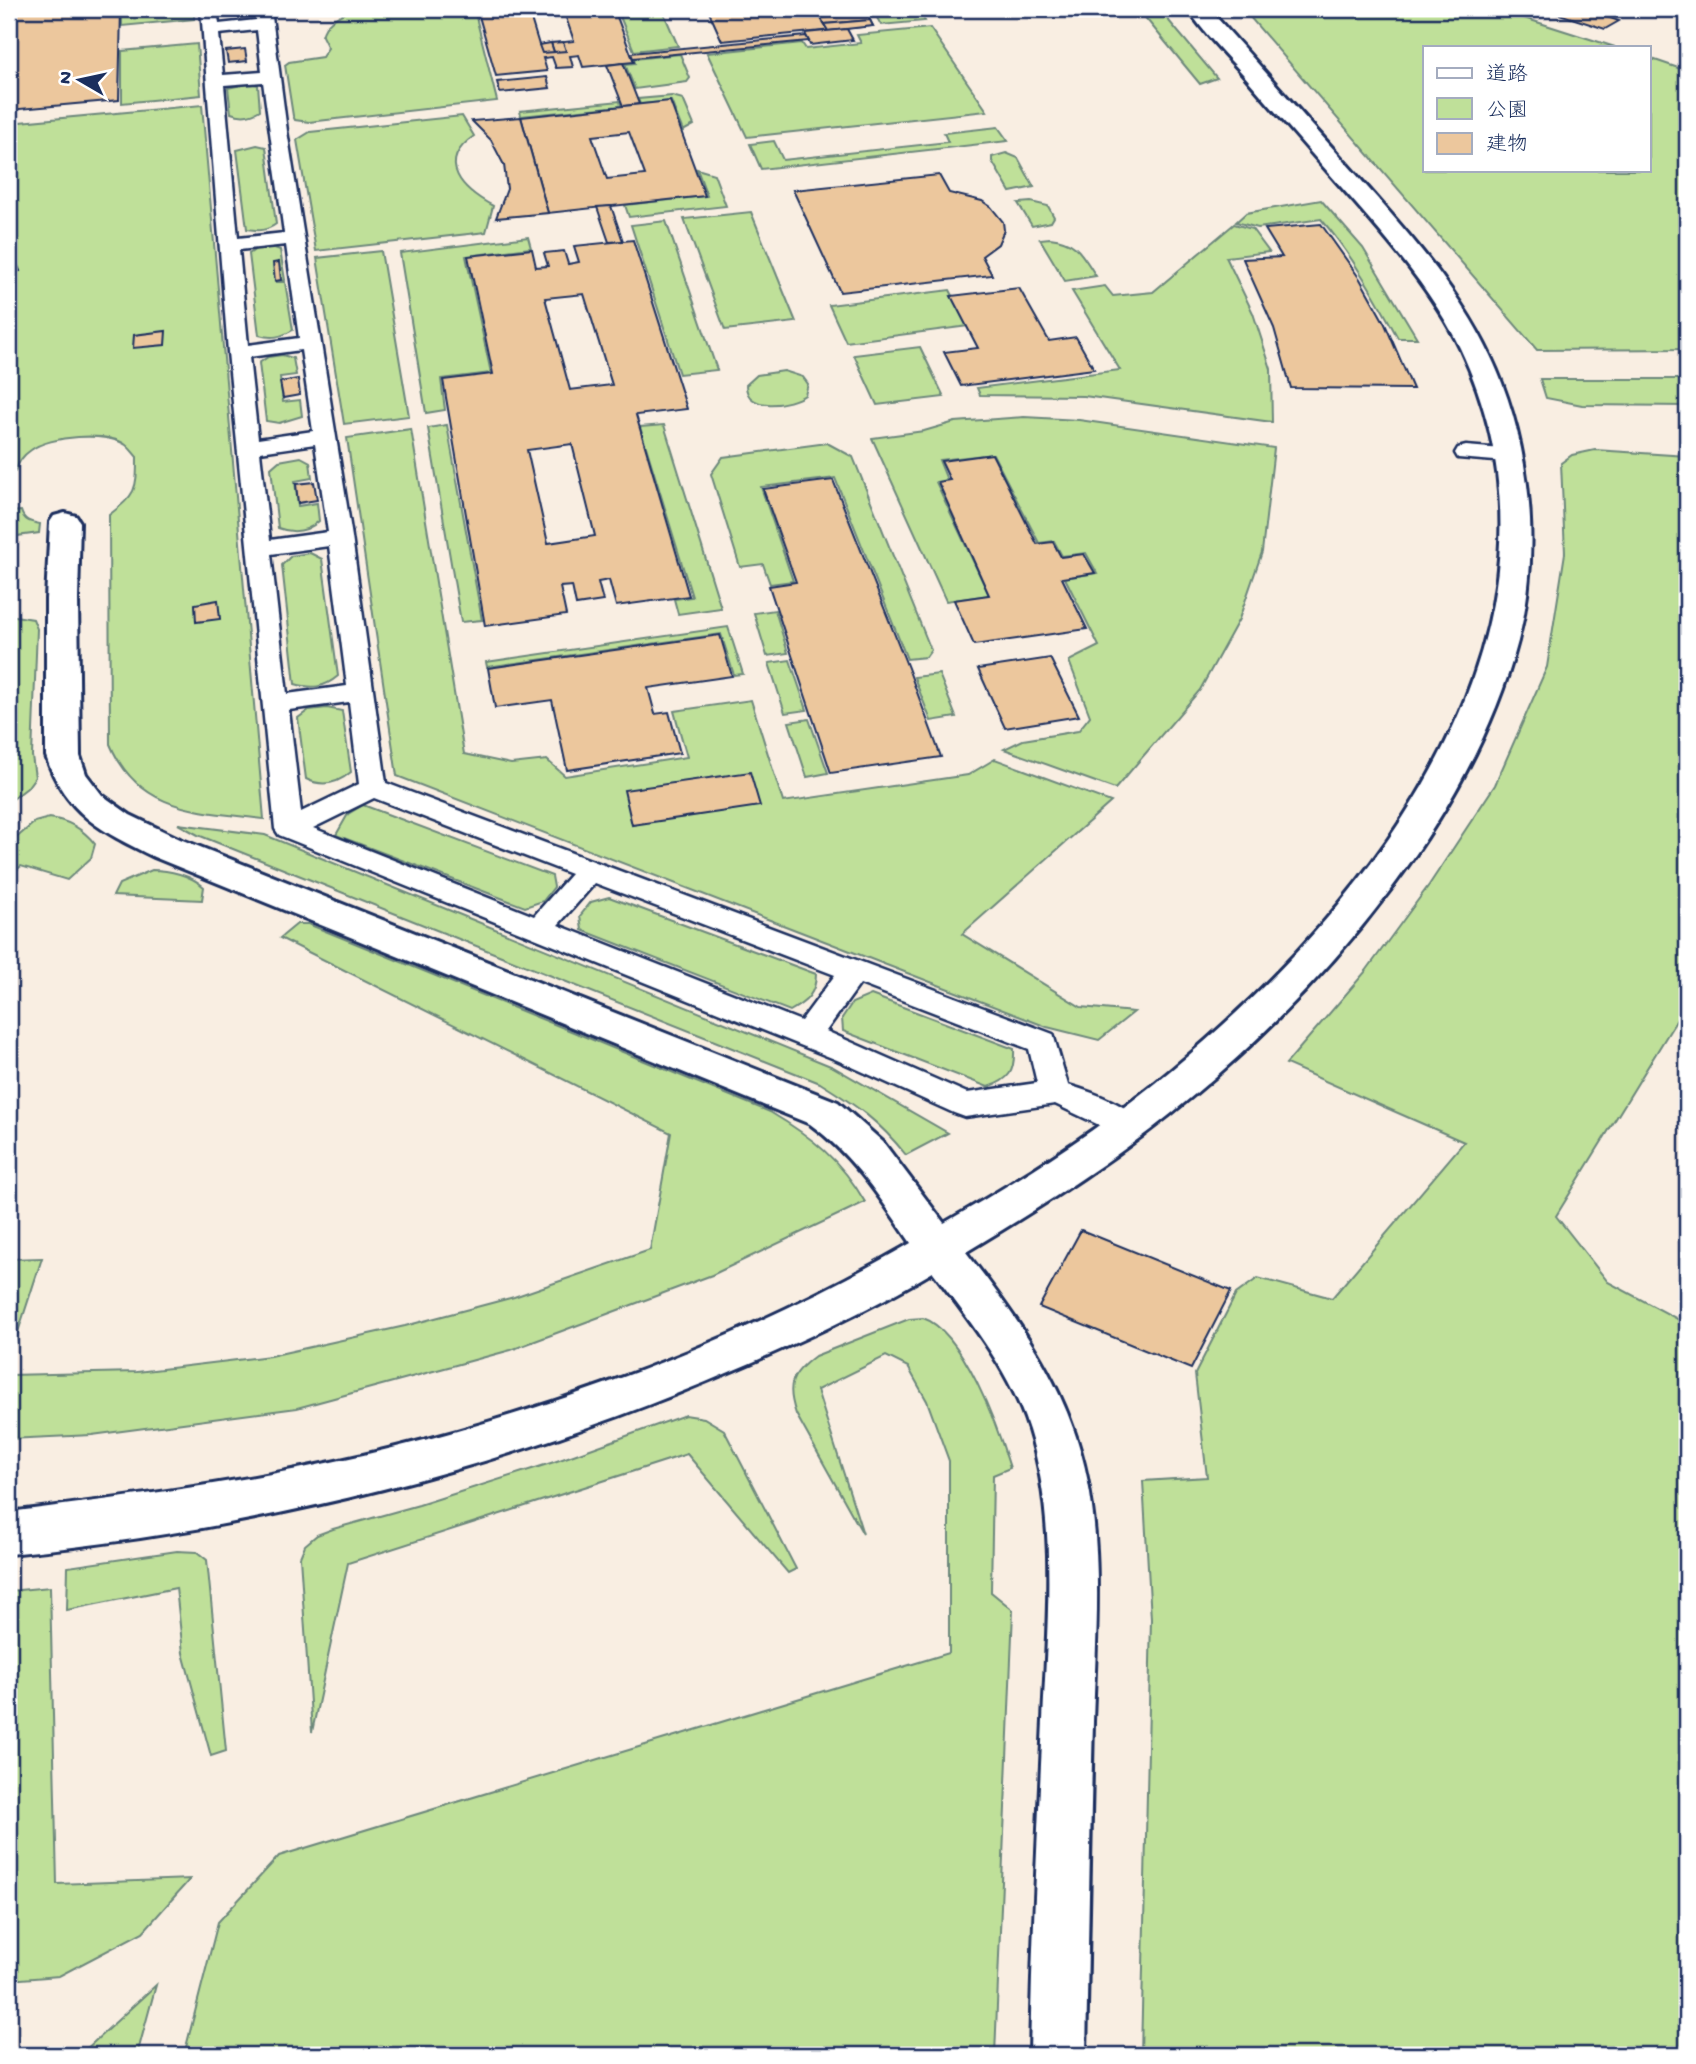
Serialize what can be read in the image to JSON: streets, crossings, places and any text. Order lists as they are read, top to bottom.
{
  "legend": ["道路", "公園", "建物"],
  "north": "left"
}
